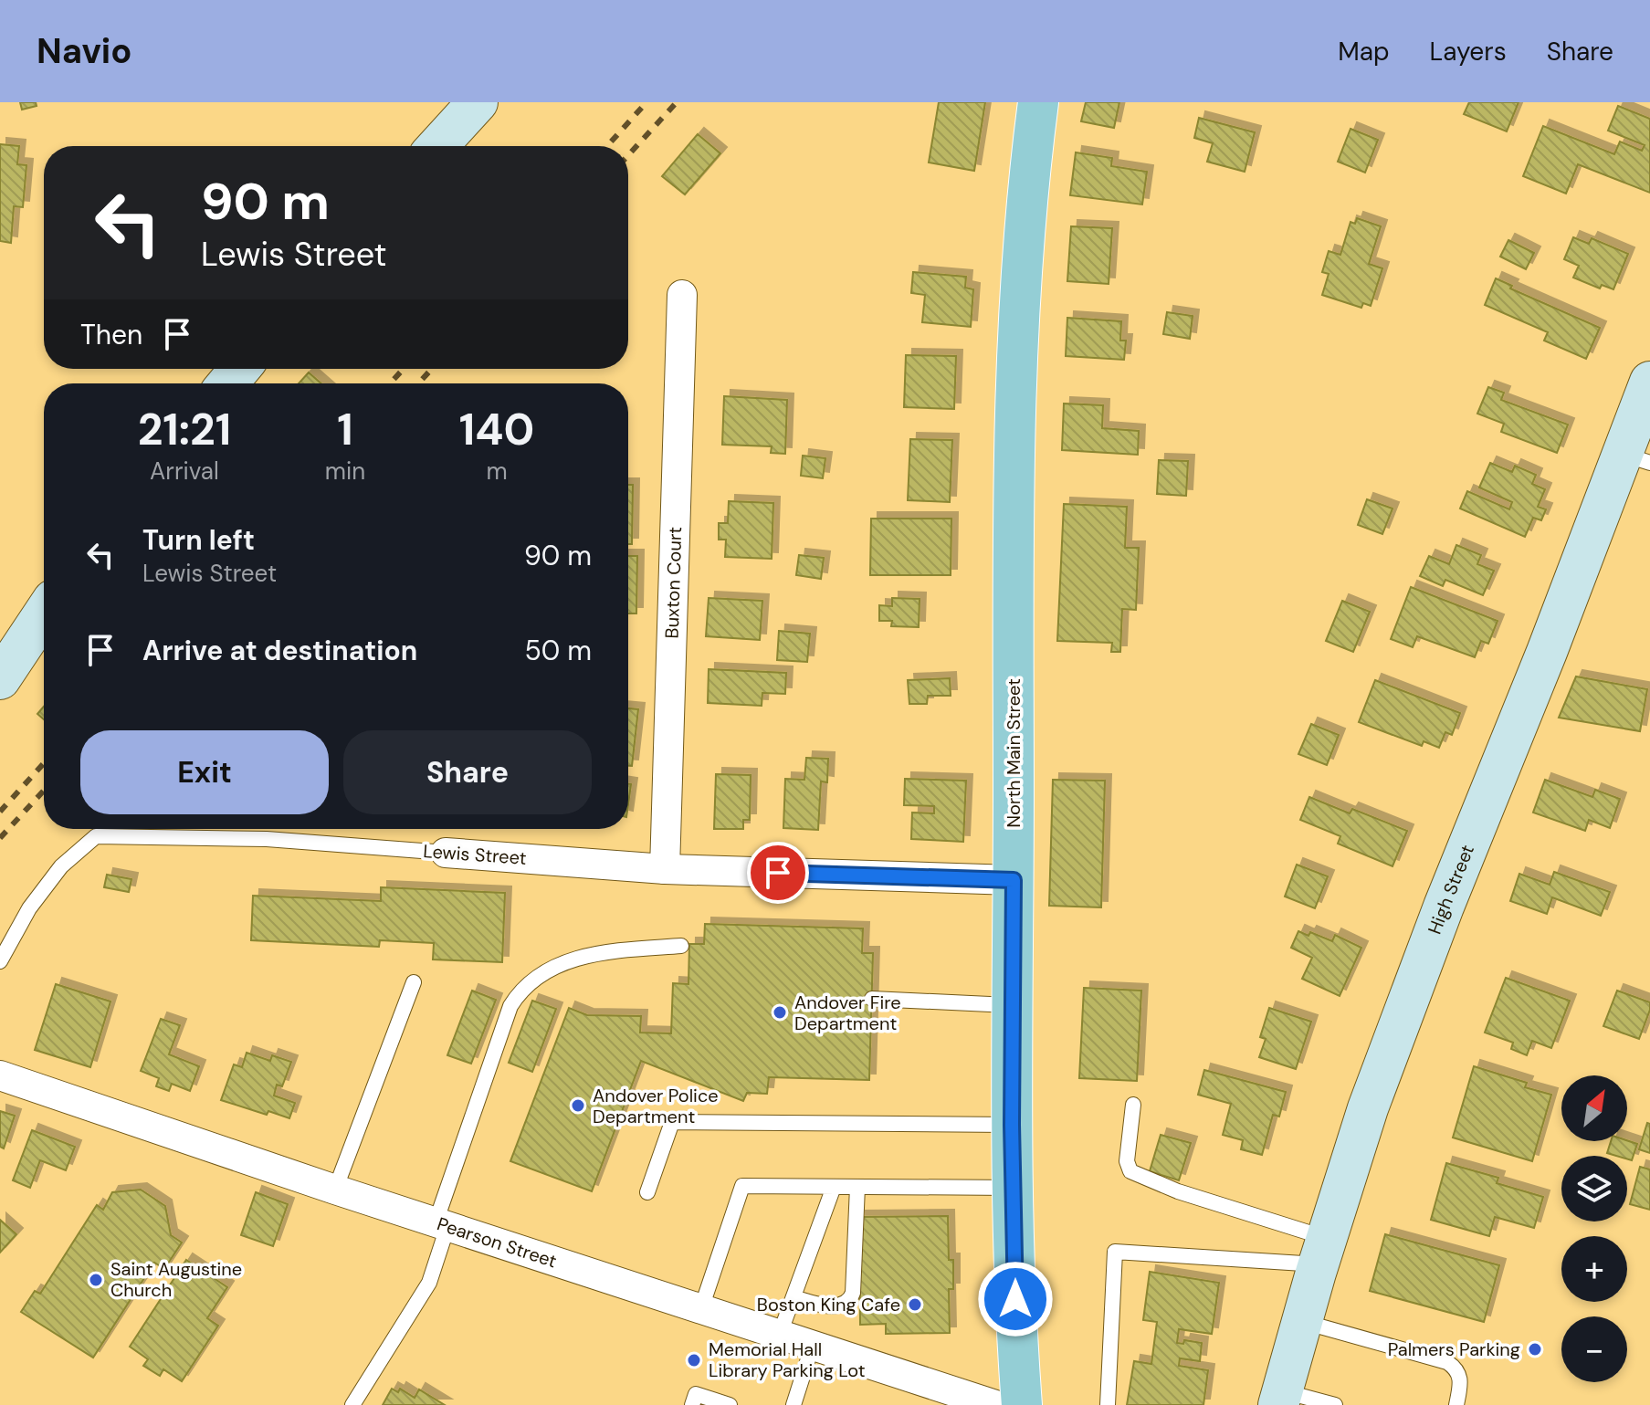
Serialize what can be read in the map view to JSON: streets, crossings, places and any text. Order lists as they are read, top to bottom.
{
  "streets": {
    "main road": ["North Main Street", "High Street"],
    "street": ["Buxton Court", "Lewis Street", "Pearson Street"]
  },
  "crossings": [
    ["Buxton Court", "Lewis Street"],
    ["North Main Street", "Lewis Street"]
  ],
  "places": [
    "Andover Fire Department",
    "Andover Police Department",
    "Saint Augustine Church",
    "Boston King Cafe",
    "Palmers Parking",
    "Memorial Hall Library Parking Lot"
  ],
  "north": "top right",
  "page": {
    "header": "Navio",
    "nav": ["Map", "Layers", "Share"],
    "turn": ["90 m", "Lewis Street"],
    "then": "Then",
    "eta": [
      "21:21",
      "Arrival",
      "1",
      "min",
      "140",
      "m"
    ],
    "list": [
      {
        "name": "Turn left",
        "note": "Lewis Street",
        "value": "90 m"
      },
      {
        "name": "Arrive at destination",
        "value": "50 m"
      }
    ],
    "buttons": ["Exit", "Share"],
    "map_buttons": ["+", "−"]
  }
}
